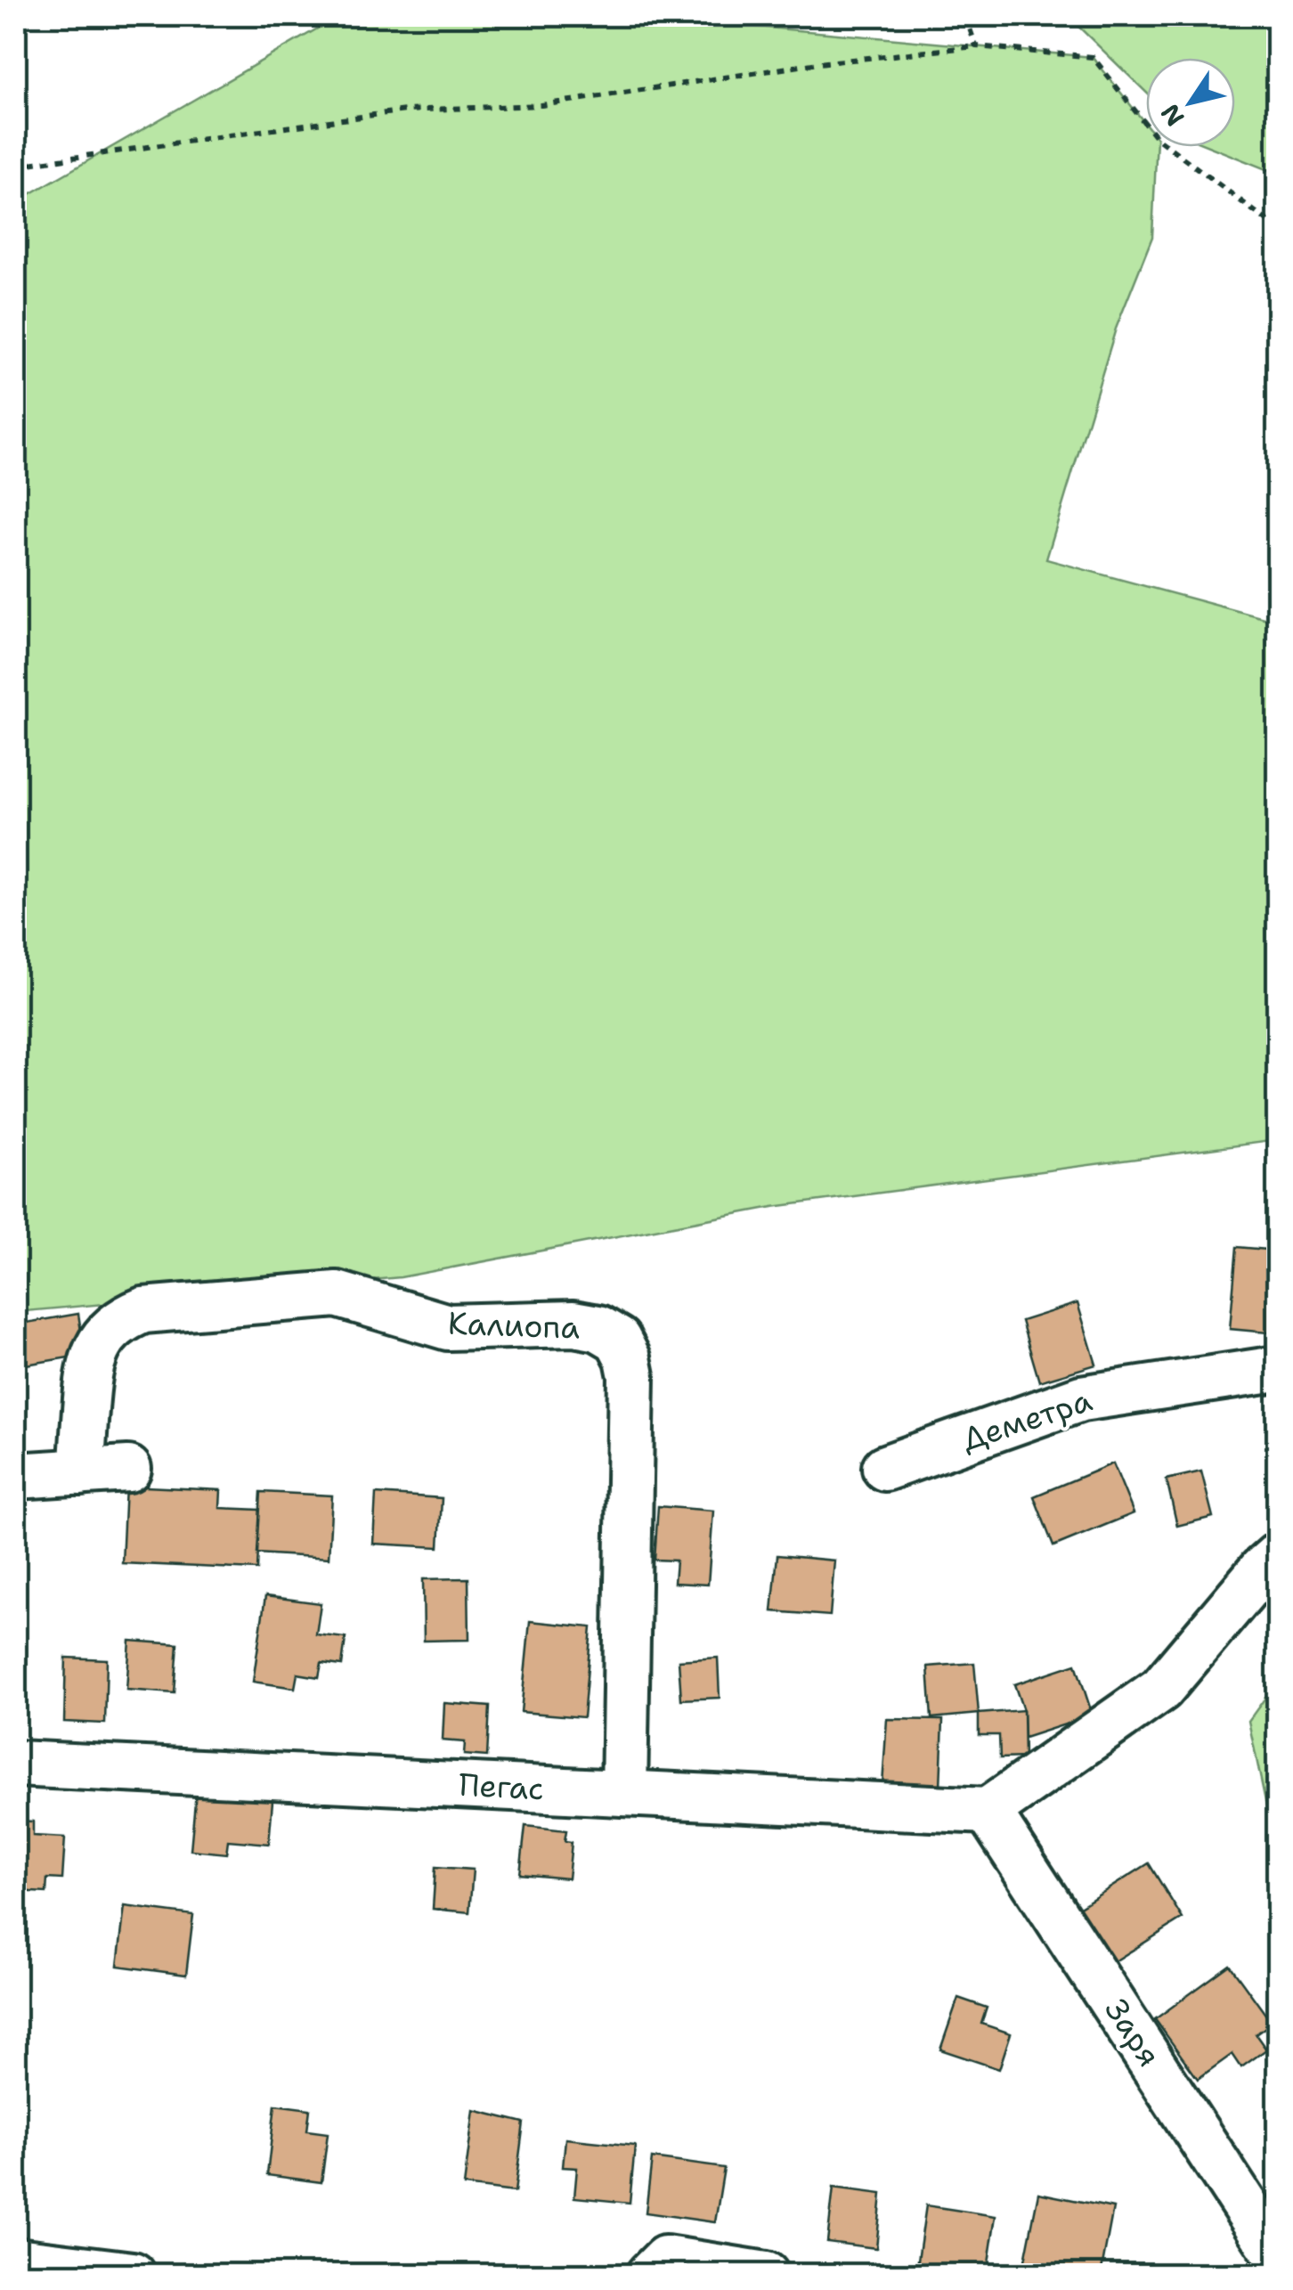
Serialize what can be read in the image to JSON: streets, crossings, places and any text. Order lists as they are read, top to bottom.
{
  "streets": {
    "street": [
      "Калиопа",
      "Деметра",
      "Пегас",
      "Заря"
    ]
  },
  "crossings": [
    ["Калиопа", "Пегас"],
    ["Пегас", "Заря"]
  ],
  "north": "bottom left"
}
